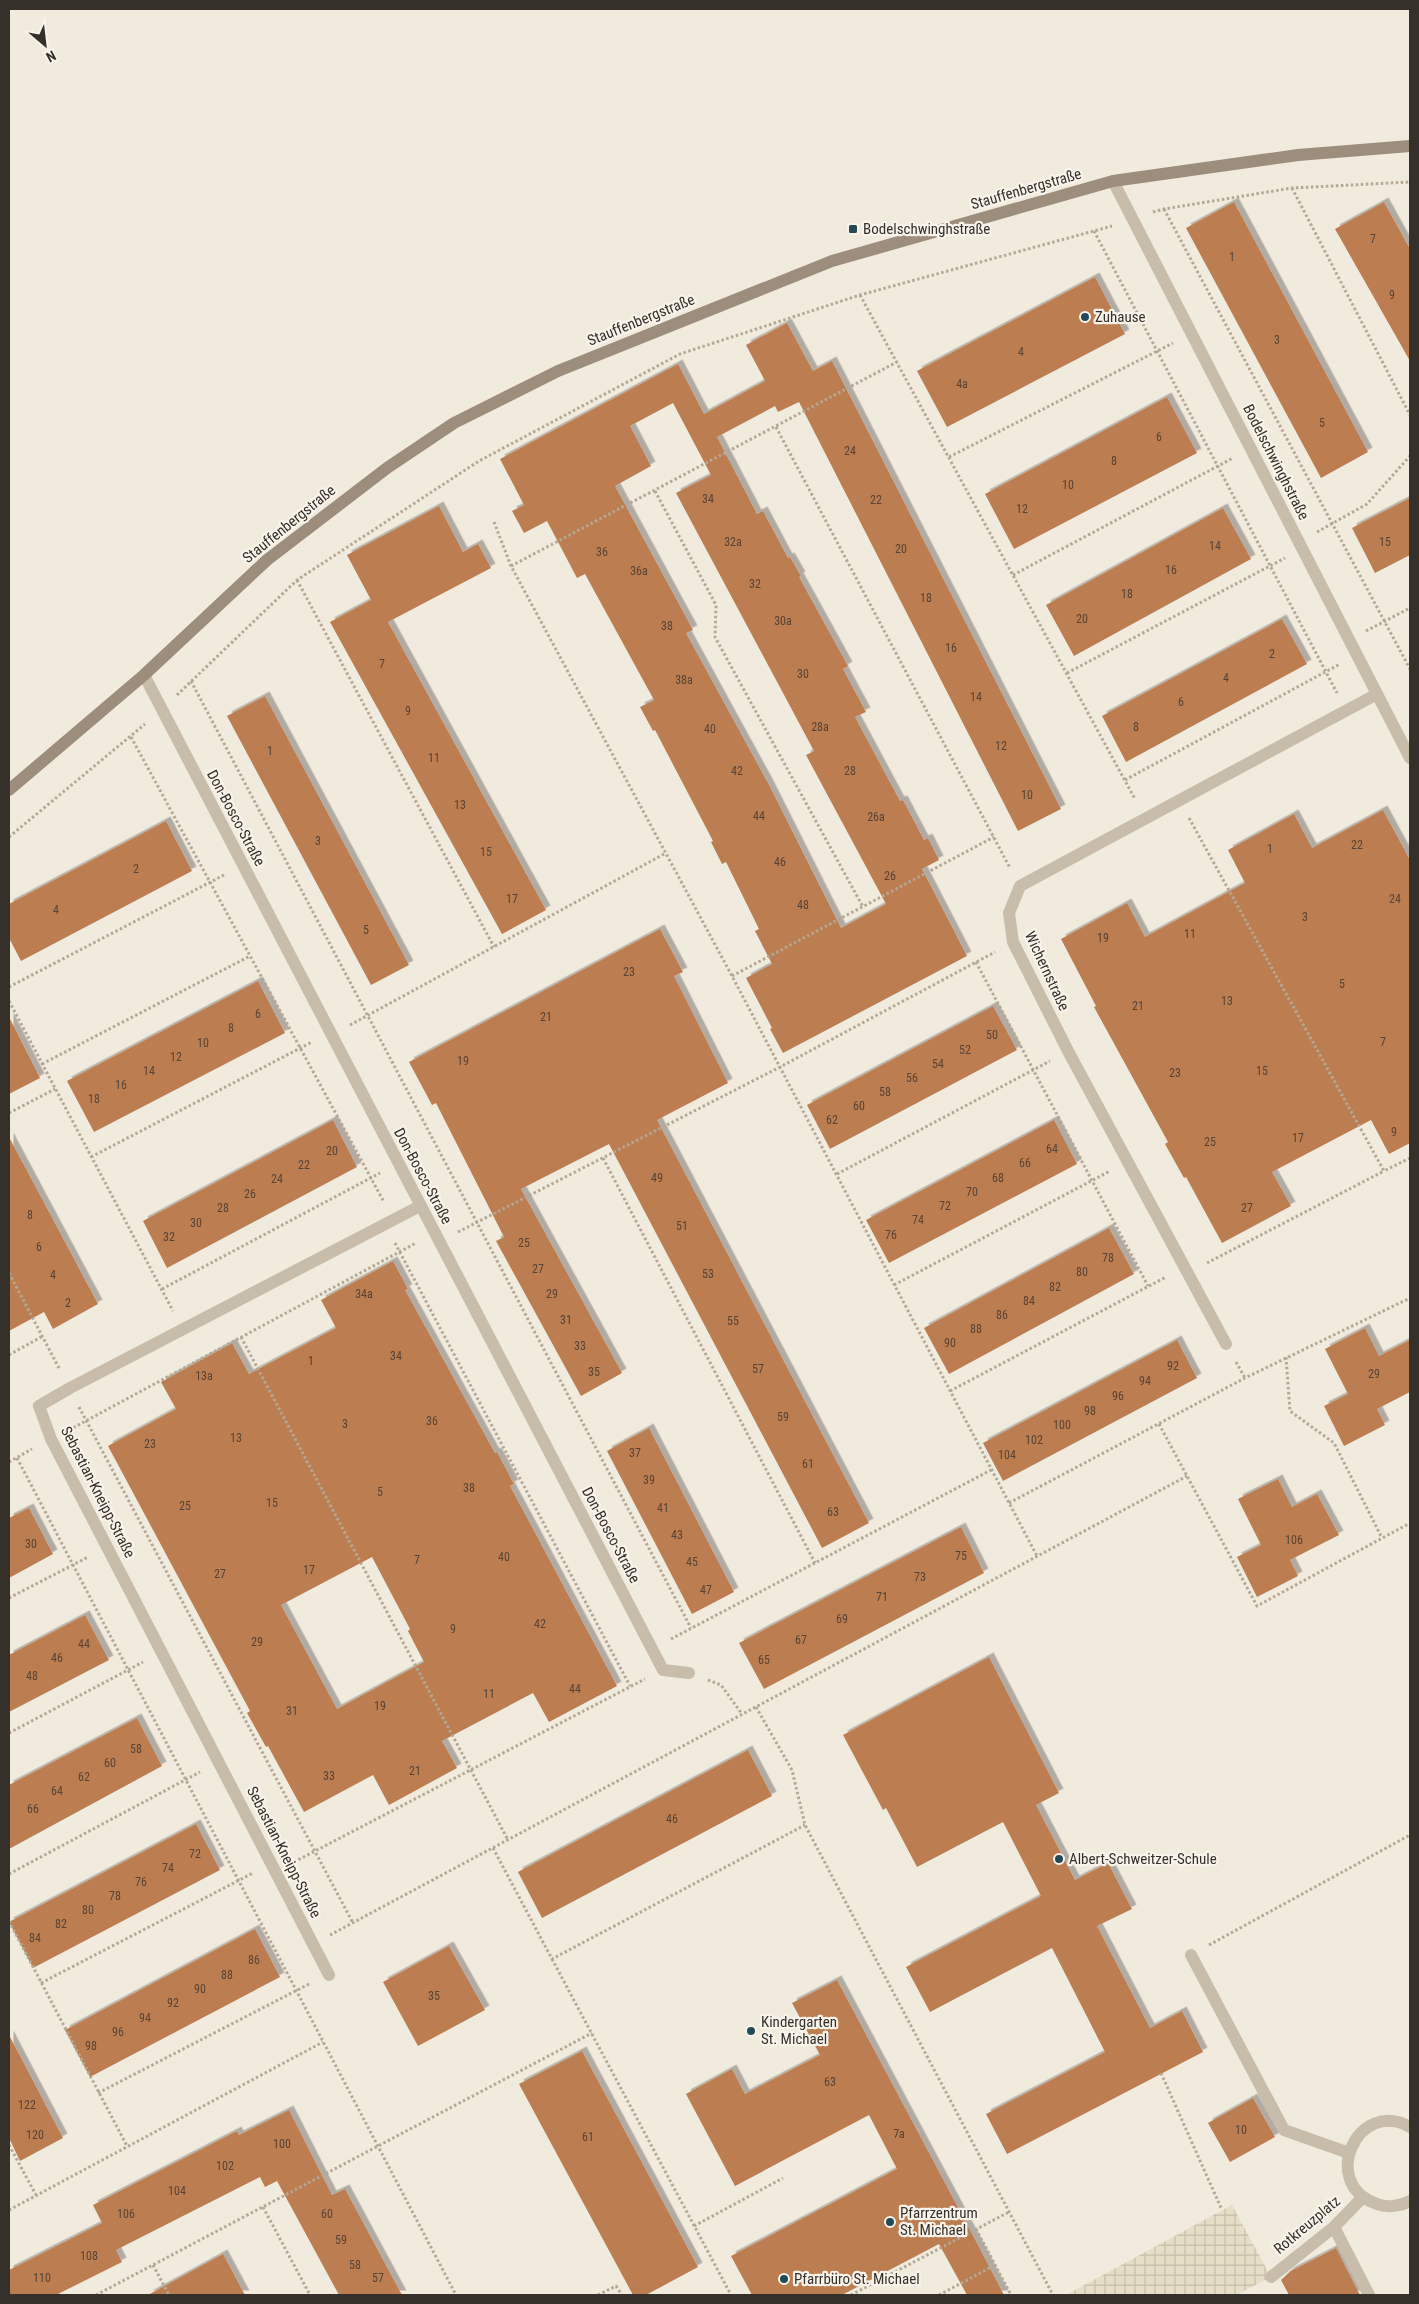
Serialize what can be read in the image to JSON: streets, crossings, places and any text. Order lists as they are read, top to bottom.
{
  "streets": {
    "street": [
      "Stauffenbergstraße",
      "Bodelschwinghstraße",
      "Don-Bosco-Straße",
      "Wichernstraße",
      "Sebastian-Kneipp-Straße",
      "Rotkreuzplatz"
    ]
  },
  "crossings": [
    ["Stauffenbergstraße", "Bodelschwinghstraße"],
    ["Stauffenbergstraße", "Don-Bosco-Straße"],
    ["Don-Bosco-Straße", "Sebastian-Kneipp-Straße"]
  ],
  "places": {
    "transit": ["Bodelschwinghstraße"],
    "other": [
      "Zuhause",
      "Albert-Schweitzer-Schule",
      "Kindergarten St. Michael",
      "Pfarrzentrum St. Michael",
      "Pfarrbüro St. Michael"
    ]
  },
  "house_numbers": [
    "7",
    "1",
    "9",
    "3",
    "4",
    "4a",
    "5",
    "6",
    "24",
    "8",
    "10",
    "34",
    "22",
    "12",
    "32a",
    "15",
    "14",
    "20",
    "36",
    "16",
    "36a",
    "32",
    "18",
    "18",
    "20",
    "30a",
    "38",
    "16",
    "2",
    "7",
    "30",
    "4",
    "38a",
    "14",
    "6",
    "9",
    "28a",
    "8",
    "40",
    "12",
    "1",
    "11",
    "42",
    "28",
    "10",
    "13",
    "44",
    "26a",
    "3",
    "22",
    "1",
    "15",
    "46",
    "2",
    "26",
    "17",
    "24",
    "48",
    "4",
    "3",
    "5",
    "11",
    "19",
    "23",
    "5",
    "13",
    "21",
    "6",
    "21",
    "8",
    "50",
    "7",
    "10",
    "52",
    "12",
    "19",
    "54",
    "14",
    "15",
    "23",
    "56",
    "16",
    "58",
    "18",
    "60",
    "62",
    "9",
    "17",
    "25",
    "64",
    "20",
    "66",
    "22",
    "49",
    "68",
    "24",
    "70",
    "26",
    "72",
    "28",
    "27",
    "8",
    "74",
    "30",
    "51",
    "76",
    "32",
    "25",
    "6",
    "78",
    "27",
    "80",
    "53",
    "4",
    "82",
    "34a",
    "29",
    "84",
    "2",
    "86",
    "31",
    "55",
    "88",
    "90",
    "33",
    "34",
    "1",
    "92",
    "57",
    "35",
    "29",
    "13a",
    "94",
    "96",
    "98",
    "59",
    "36",
    "3",
    "100",
    "13",
    "102",
    "23",
    "37",
    "104",
    "61",
    "39",
    "38",
    "5",
    "15",
    "25",
    "41",
    "63",
    "43",
    "106",
    "30",
    "75",
    "40",
    "7",
    "45",
    "17",
    "27",
    "73",
    "47",
    "71",
    "69",
    "42",
    "9",
    "67",
    "29",
    "44",
    "46",
    "65",
    "48",
    "44",
    "11",
    "19",
    "31",
    "58",
    "60",
    "21",
    "33",
    "62",
    "64",
    "66",
    "46",
    "72",
    "74",
    "76",
    "78",
    "80",
    "82",
    "84",
    "86",
    "88",
    "90",
    "35",
    "92",
    "94",
    "96",
    "98",
    "63",
    "122",
    "10",
    "7a",
    "120",
    "61",
    "100",
    "102",
    "104",
    "106",
    "60",
    "59",
    "108",
    "58",
    "110",
    "57"
  ],
  "north": "bottom right"
}
